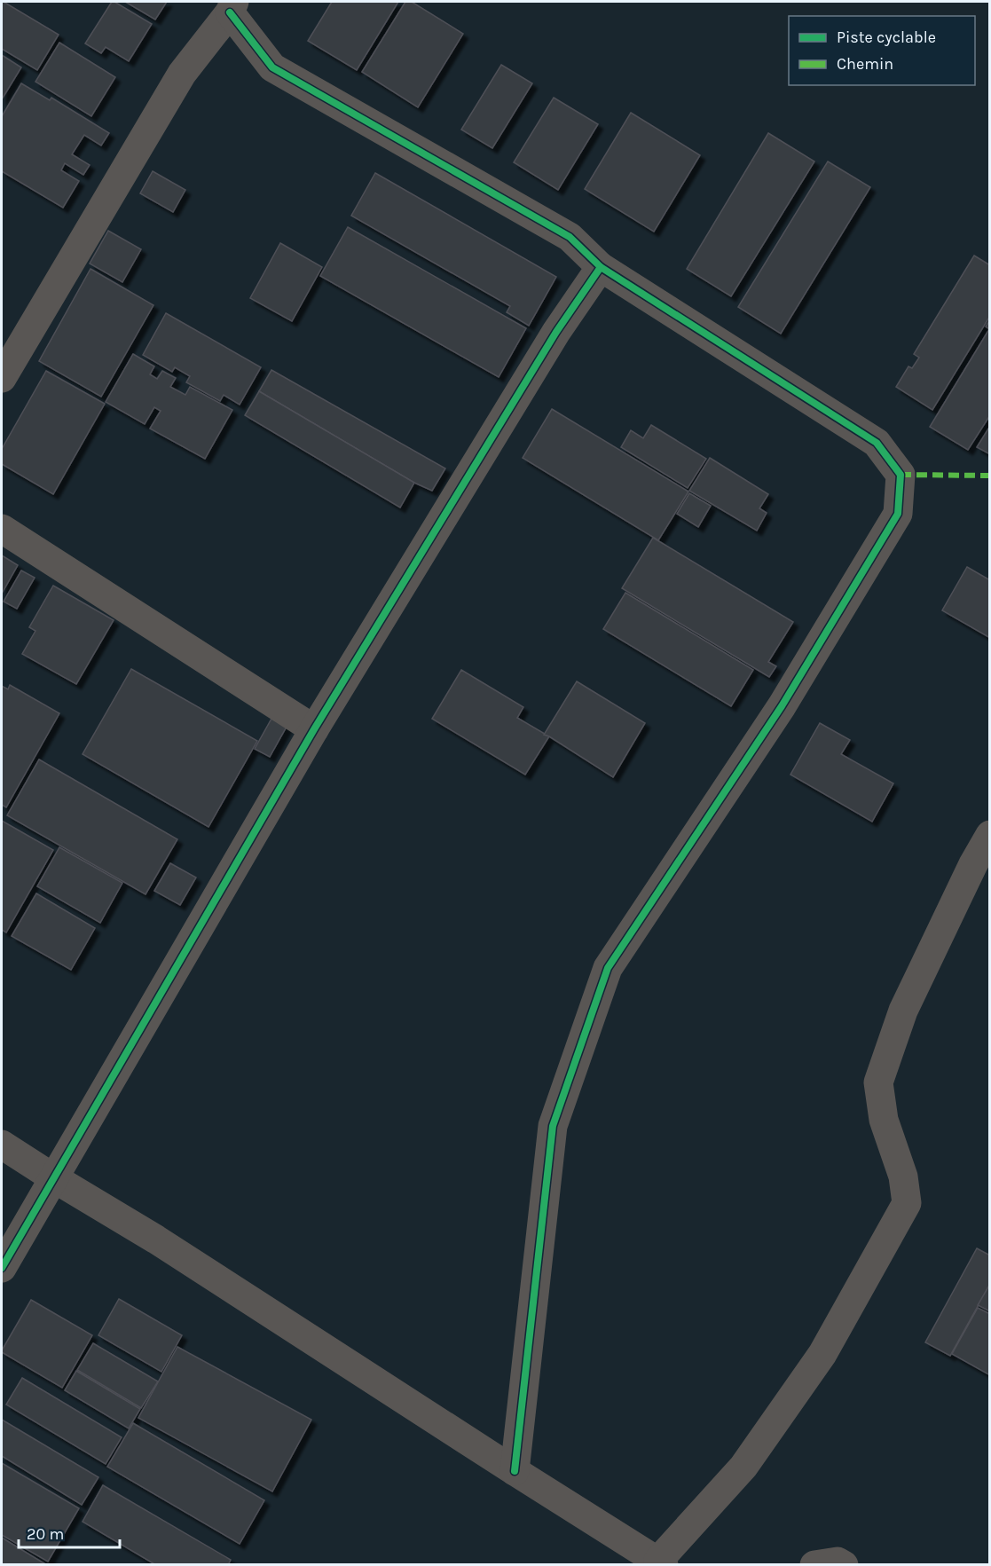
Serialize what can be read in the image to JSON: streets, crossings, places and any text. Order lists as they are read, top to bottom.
{
  "legend": ["Piste cyclable", "Chemin"],
  "scale_bar": "20 m"
}
